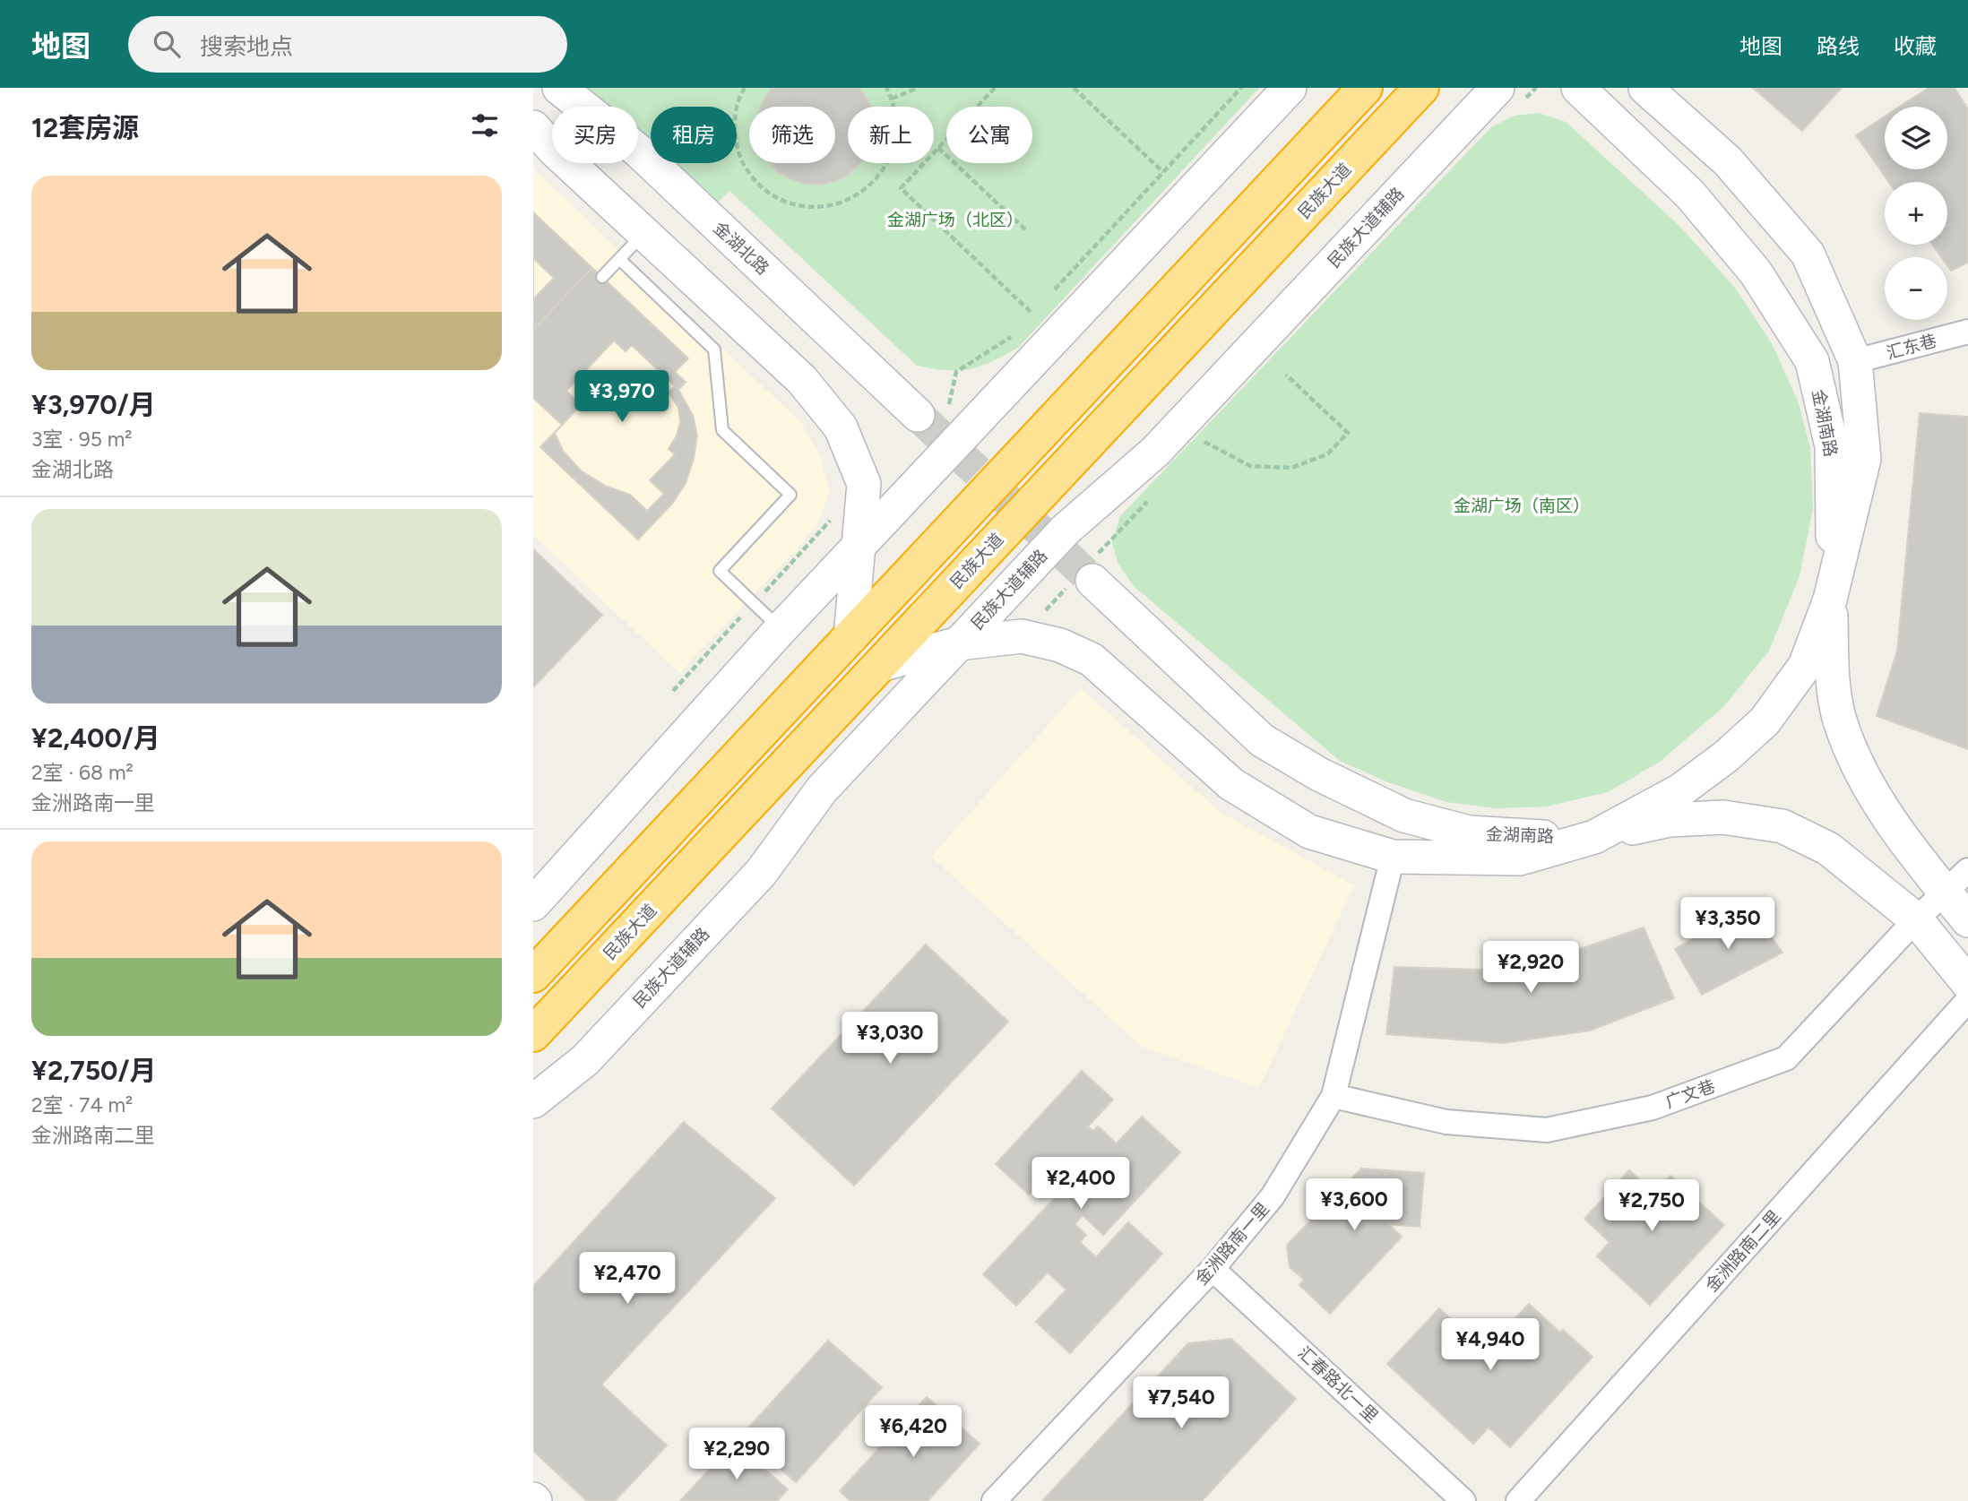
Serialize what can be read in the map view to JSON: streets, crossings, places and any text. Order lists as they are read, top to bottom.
{
  "streets": {
    "highway": ["民族大道"],
    "main road": ["民族大道辅路", "金湖北路", "金湖南路"],
    "street": [
      "汇东巷",
      "广文巷",
      "金洲路南一里",
      "金洲路南二里",
      "汇春路北一里"
    ]
  },
  "crossings": [
    ["金湖南路", "广文巷"],
    ["广文巷", "金洲路南一里"],
    ["金洲路南一里", "汇春路北一里"]
  ],
  "parks": ["金湖广场（北区）", "金湖广场（南区）"],
  "page": {
    "header": "地图",
    "search": "搜索地点",
    "nav": ["地图", "路线", "收藏"],
    "heading": "12套房源",
    "map_buttons": ["+", "−"],
    "chip": [
      "买房",
      "租房",
      "筛选",
      "新上",
      "公寓"
    ],
    "list": [
      {
        "name": "¥3,970/月",
        "note": "3室 · 95 m² · 金湖北路"
      },
      {
        "name": "¥2,400/月",
        "note": "2室 · 68 m² · 金洲路南一里"
      },
      {
        "name": "¥2,750/月",
        "note": "2室 · 74 m² · 金洲路南二里"
      }
    ],
    "price": [
      "¥3,970",
      "¥3,350",
      "¥2,920",
      "¥3,030",
      "¥2,400",
      "¥3,600",
      "¥2,750",
      "¥2,470",
      "¥4,940",
      "¥7,540",
      "¥6,420",
      "¥2,290"
    ]
  }
}
